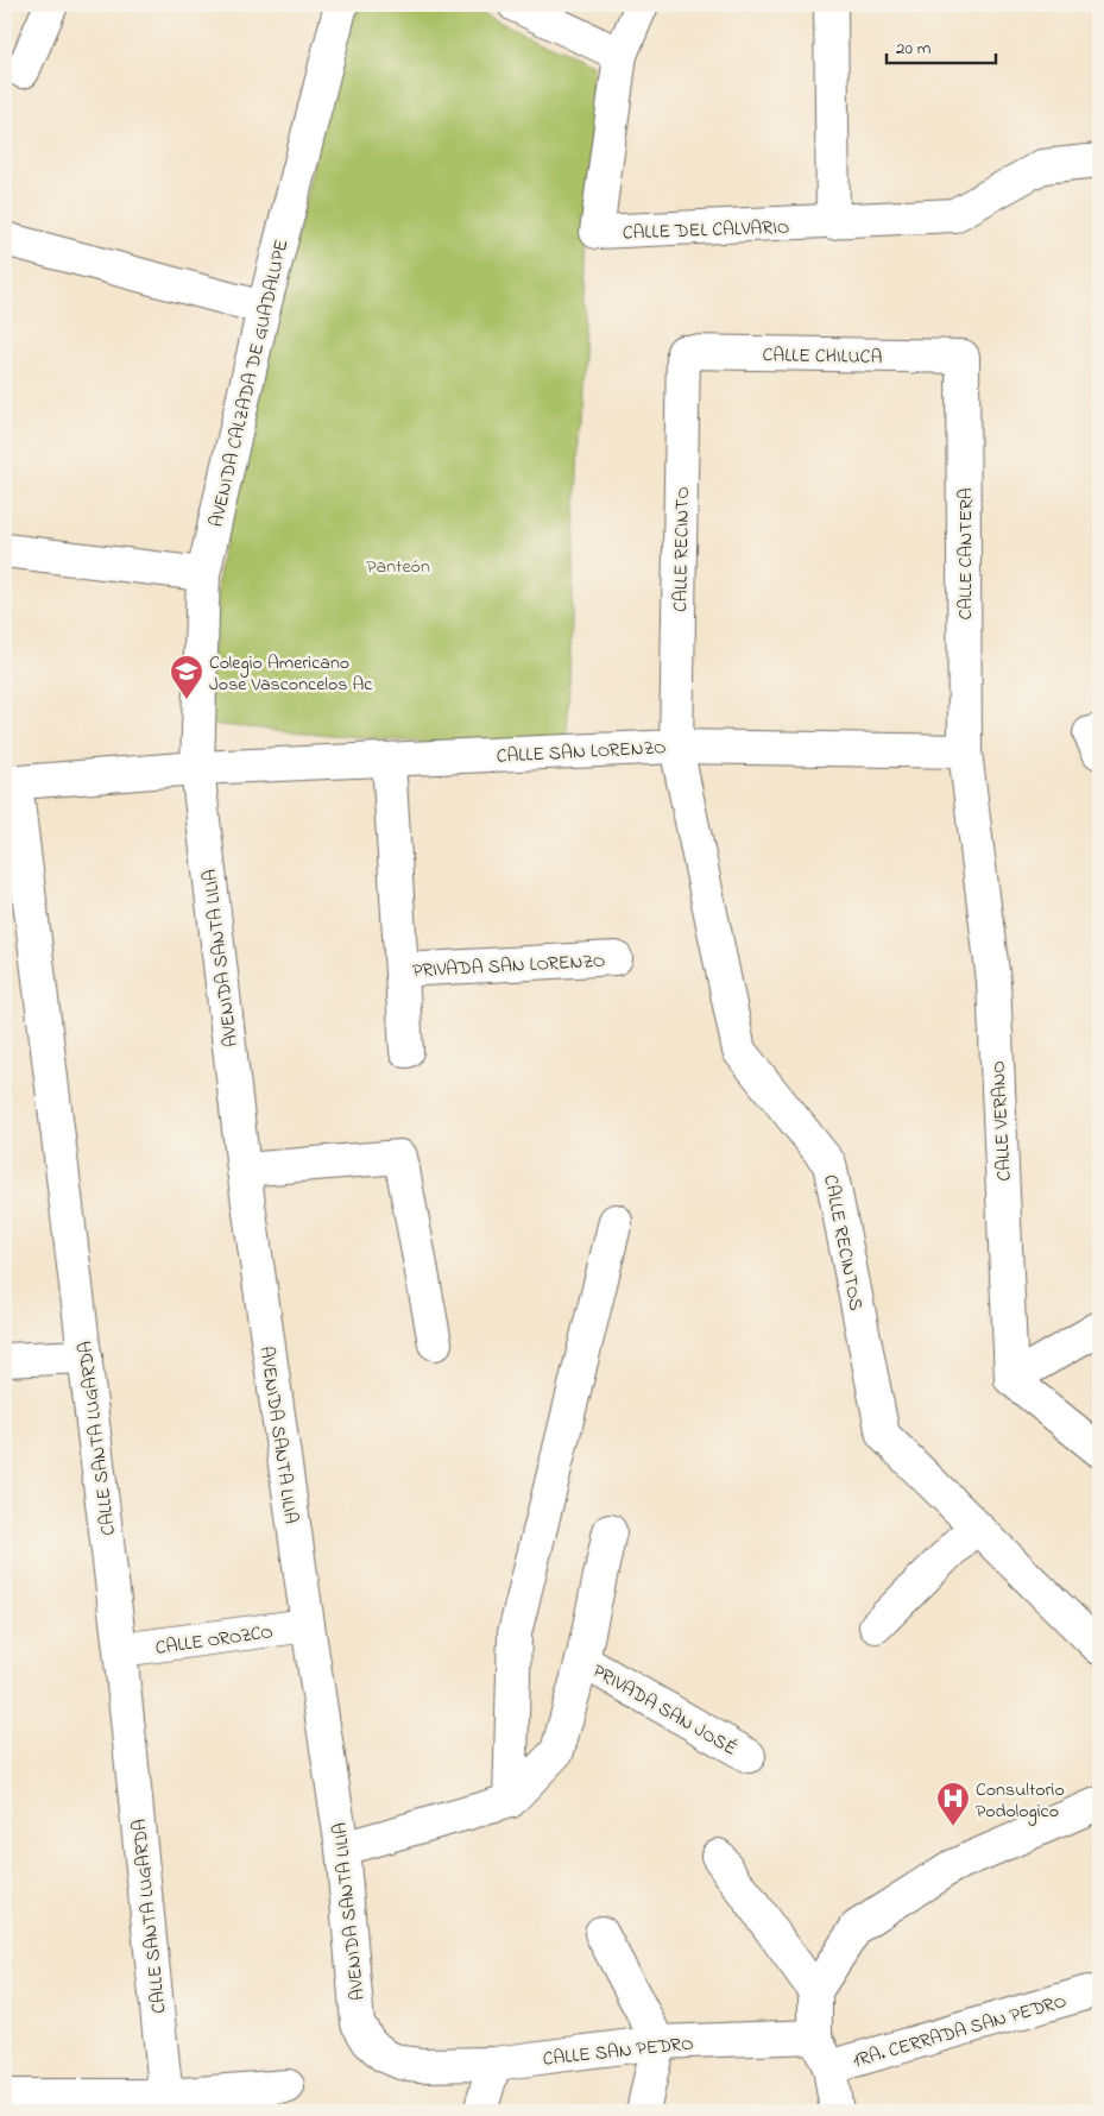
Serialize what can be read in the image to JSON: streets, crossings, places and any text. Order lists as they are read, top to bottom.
{
  "streets": {
    "street": [
      "CALLE DEL CALVARIO",
      "CALLE CHILUCA",
      "AVENIDA CALZADA DE GUADALUPE",
      "CALLE RECINTO",
      "CALLE CANTERA",
      "CALLE SAN LORENZO",
      "AVENIDA SANTA LILIA",
      "PRIVADA SAN LORENZO",
      "CALLE VERANO",
      "CALLE RECINTOS",
      "CALLE SANTA LUGARDA",
      "CALLE OROZCO",
      "PRIVADA SAN JOSÉ",
      "1RA. CERRADA SAN PEDRO",
      "CALLE SAN PEDRO"
    ]
  },
  "crossings": [
    ["CALLE CHILUCA", "CALLE RECINTO"],
    ["CALLE CHILUCA", "CALLE CANTERA"],
    ["AVENIDA CALZADA DE GUADALUPE", "CALLE SAN LORENZO"],
    ["AVENIDA CALZADA DE GUADALUPE", "AVENIDA SANTA LILIA"],
    ["CALLE RECINTO", "CALLE SAN LORENZO"],
    ["CALLE RECINTO", "CALLE RECINTOS"],
    ["CALLE CANTERA", "CALLE SAN LORENZO"],
    ["CALLE CANTERA", "CALLE VERANO"],
    ["CALLE SAN LORENZO", "AVENIDA SANTA LILIA"],
    ["CALLE SAN LORENZO", "CALLE VERANO"],
    ["CALLE SAN LORENZO", "CALLE RECINTOS"],
    ["CALLE SAN LORENZO", "CALLE SANTA LUGARDA"],
    ["AVENIDA SANTA LILIA", "CALLE OROZCO"],
    ["AVENIDA SANTA LILIA", "CALLE SAN PEDRO"],
    ["CALLE SANTA LUGARDA", "CALLE OROZCO"]
  ],
  "parks": ["Panteón"],
  "places": {
    "school or university": ["Colegio Americano Jose Vasconcelos Ac"],
    "hospital": ["Consultorio Podologico"]
  },
  "scale_bar": "20 m"
}
